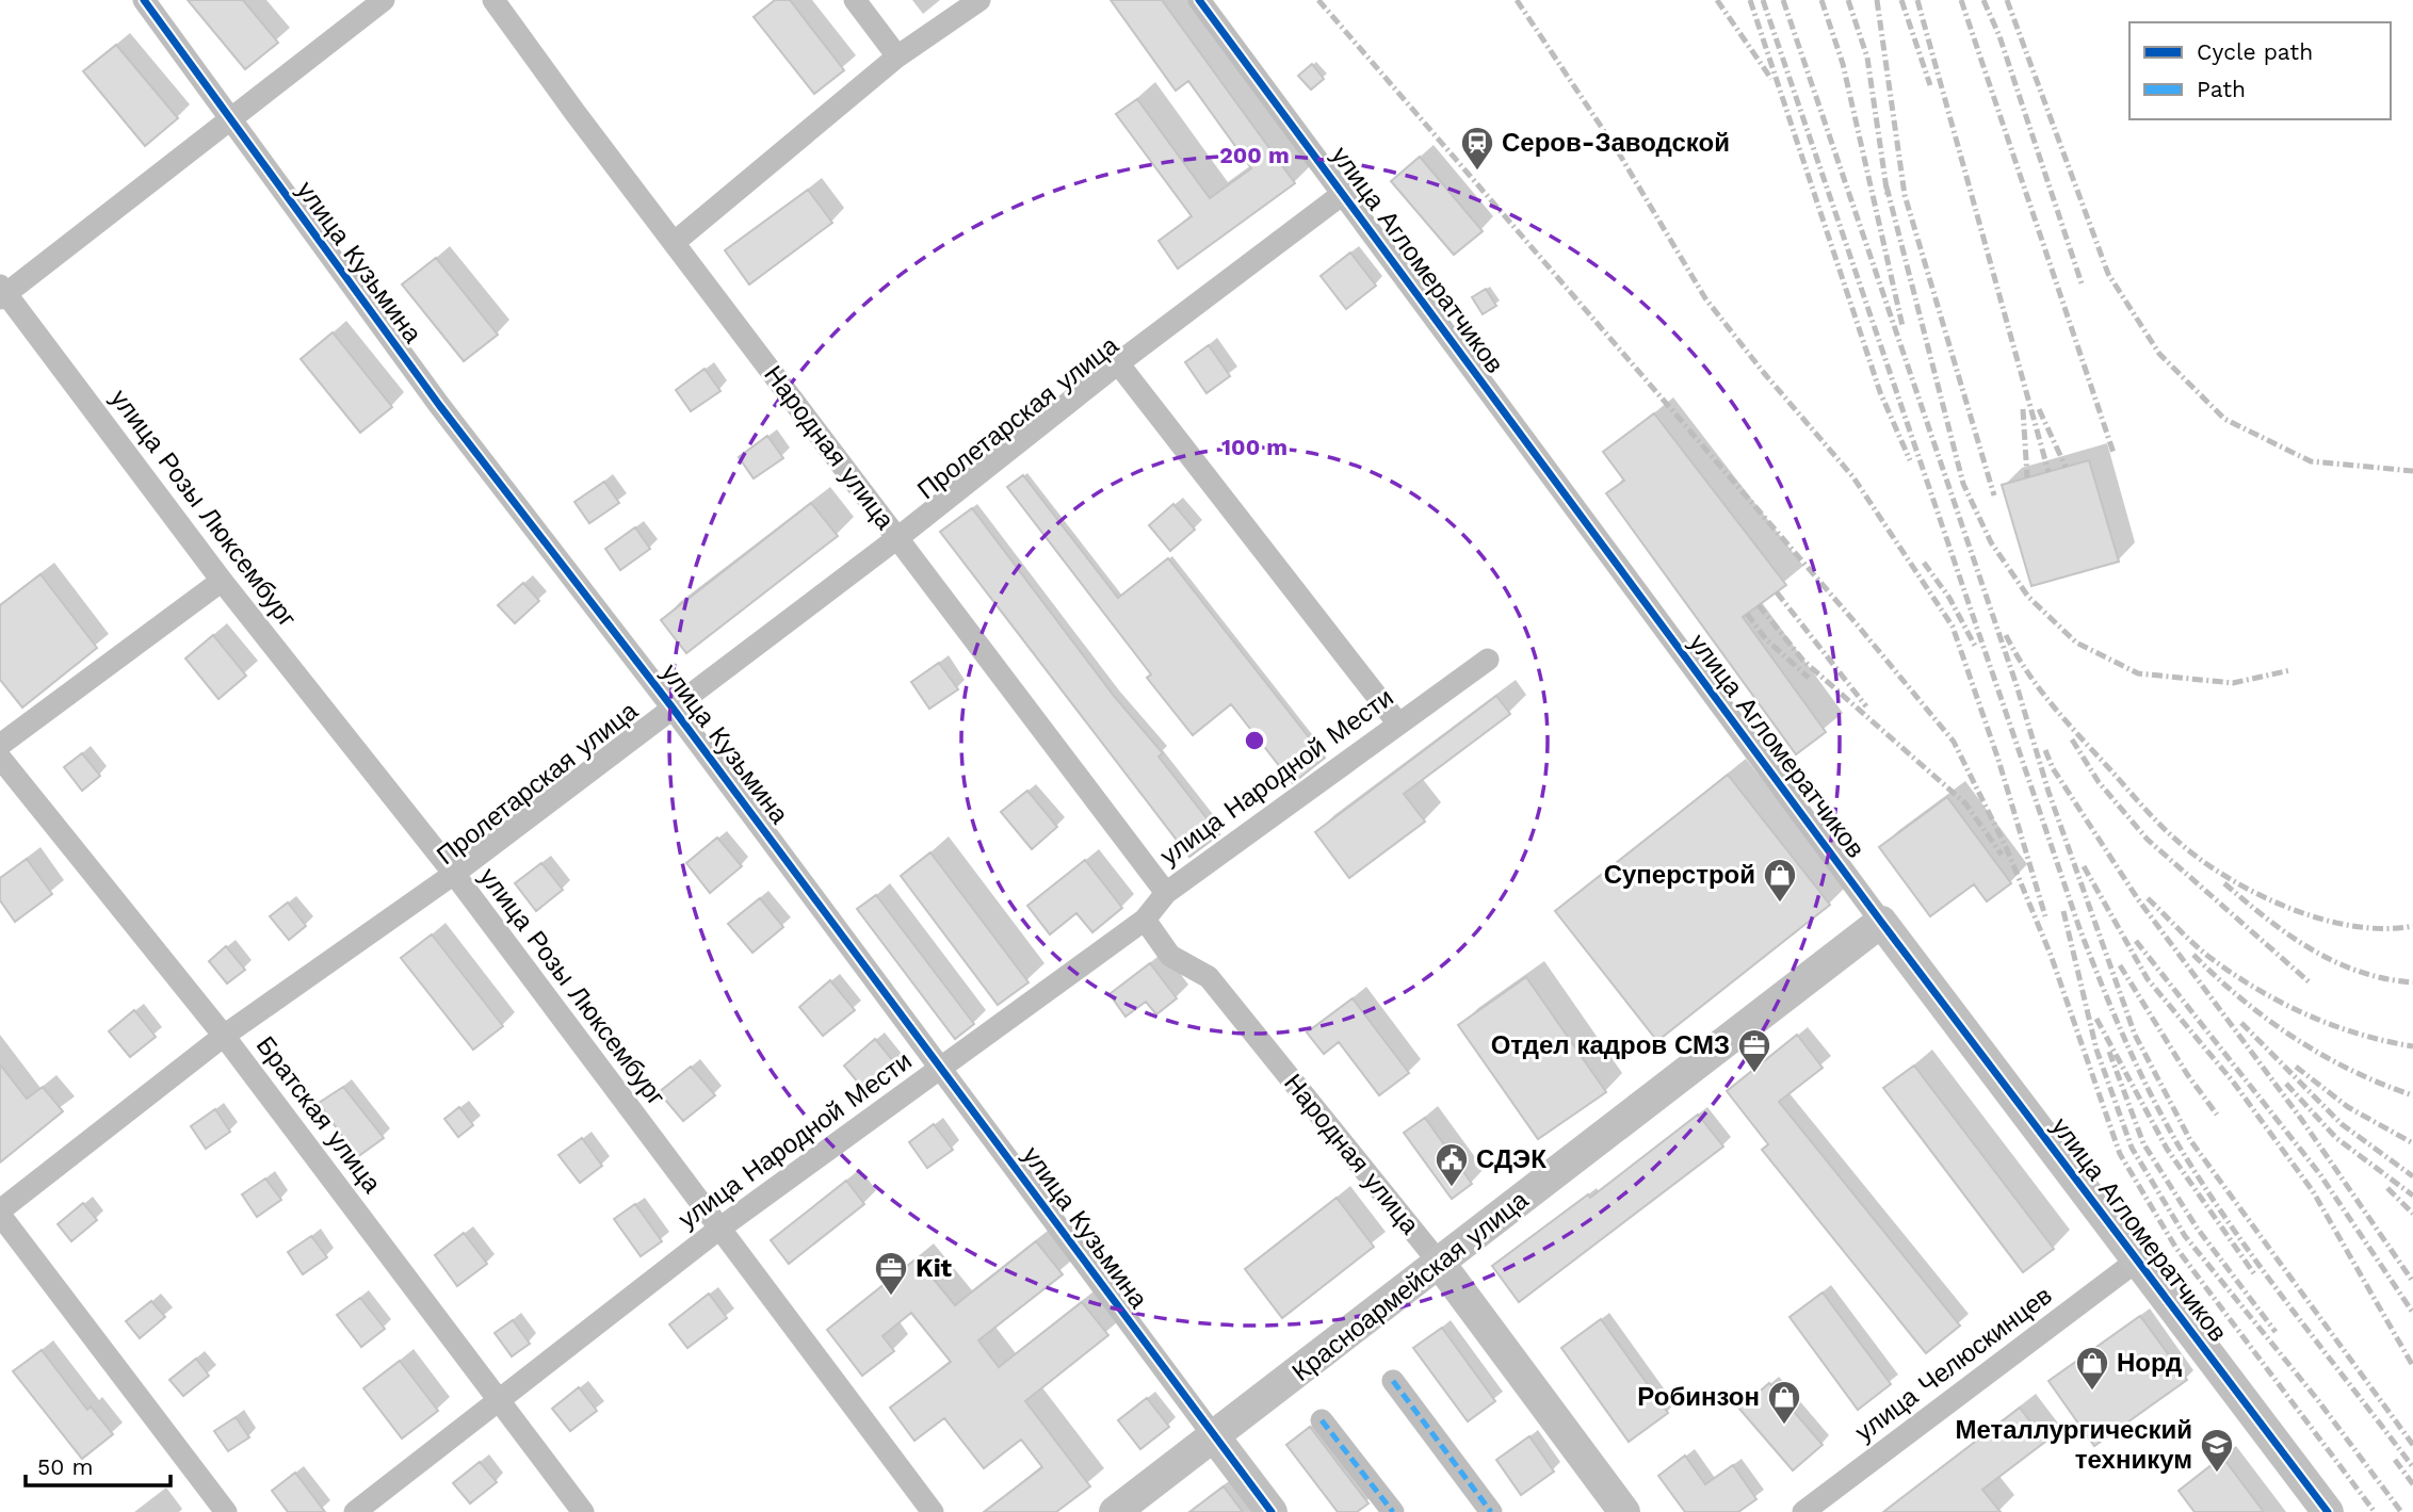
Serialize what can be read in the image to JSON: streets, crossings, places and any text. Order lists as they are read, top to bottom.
{
  "streets": {
    "street": [
      "улица Агломератчиков",
      "улица Кузьмина",
      "Пролетарская улица",
      "Народная улица",
      "улица Розы Люксембург",
      "улица Народной Мести",
      "Братская улица",
      "Красноармейская улица",
      "улица Челюскинцев"
    ]
  },
  "crossings": [
    ["улица Агломератчиков", "Пролетарская улица"],
    ["улица Агломератчиков", "Красноармейская улица"],
    ["улица Агломератчиков", "улица Челюскинцев"],
    ["улица Кузьмина", "Пролетарская улица"],
    ["улица Кузьмина", "улица Народной Мести"],
    ["улица Кузьмина", "Красноармейская улица"],
    ["Пролетарская улица", "Народная улица"],
    ["Пролетарская улица", "улица Розы Люксембург"],
    ["Пролетарская улица", "Братская улица"],
    ["Народная улица", "улица Народной Мести"],
    ["Народная улица", "Красноармейская улица"],
    ["улица Розы Люксембург", "улица Народной Мести"],
    ["улица Народной Мести", "Братская улица"]
  ],
  "places": {
    "station": ["Серов-Заводской"],
    "shop": ["Суперстрой", "Норд", "Робинзон"],
    "office": ["Отдел кадров СМЗ", "Kit"],
    "public building": ["СДЭК"],
    "school or university": ["Металлургический техникум"]
  },
  "legend": ["Cycle path", "Path"],
  "scale_bar": "50 m",
  "rings": ["200 m", "100 m"]
}
